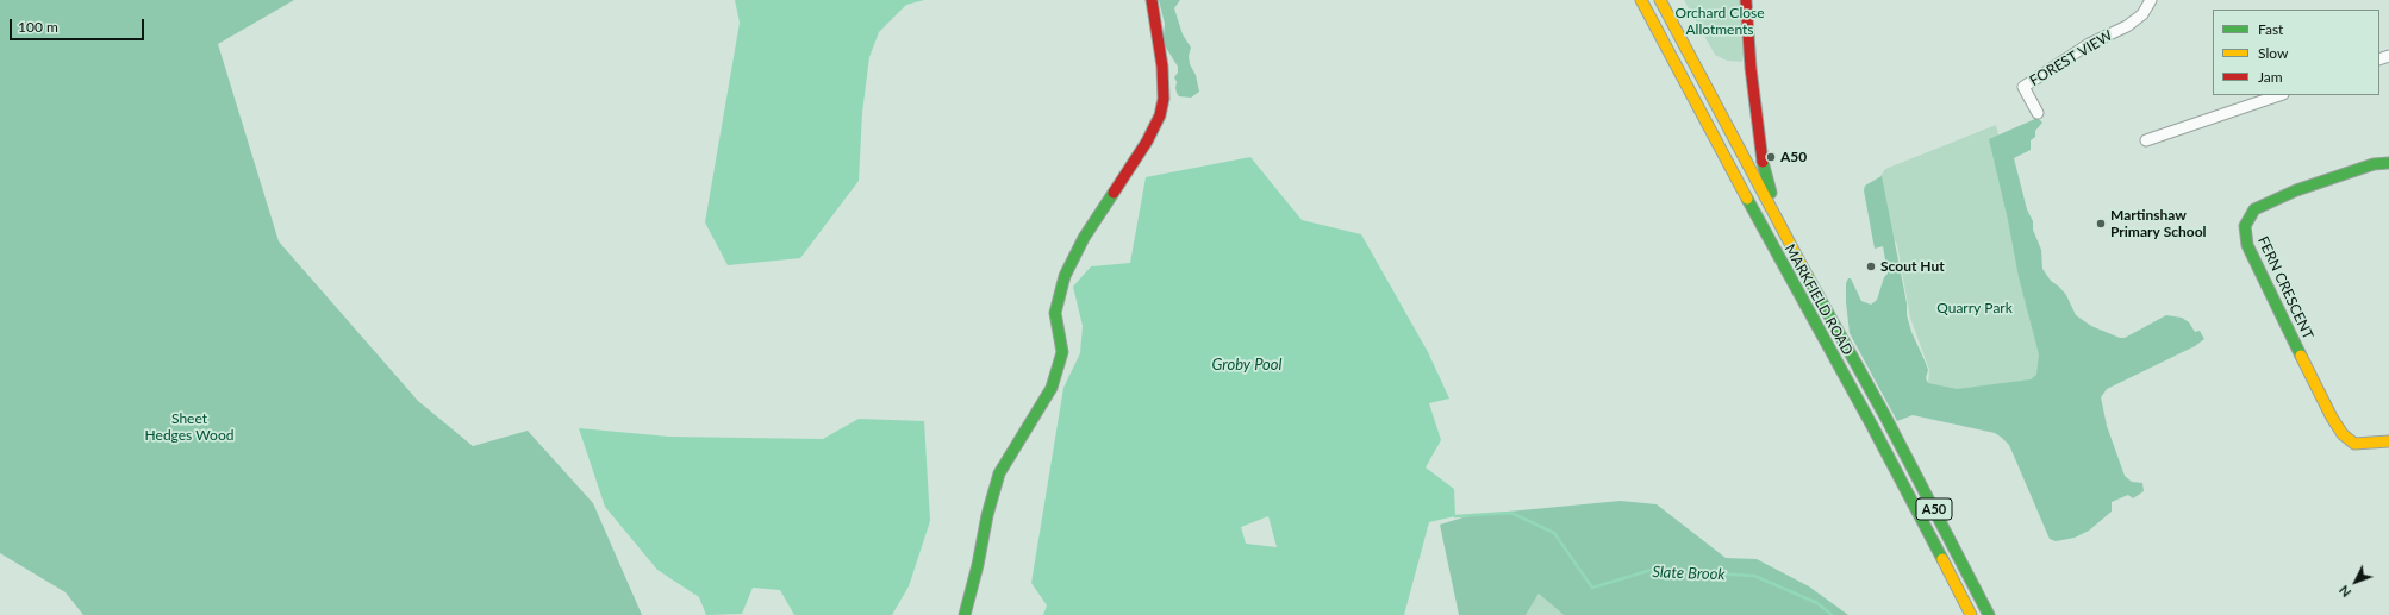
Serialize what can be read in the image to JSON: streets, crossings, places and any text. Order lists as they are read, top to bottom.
{
  "streets": {
    "main road": ["FERN CRESCENT", "MARKFIELD ROAD", "A50"],
    "street": ["FOREST VIEW"]
  },
  "water": ["Groby Pool", "Slate Brook"],
  "parks": ["Orchard Close Allotments", "Quarry Park", "Sheet Hedges Wood"],
  "places": ["A50", "Martinshaw Primary School", "Scout Hut"],
  "legend": ["Fast", "Slow", "Jam"],
  "scale_bar": "100 m",
  "north": "bottom left"
}
